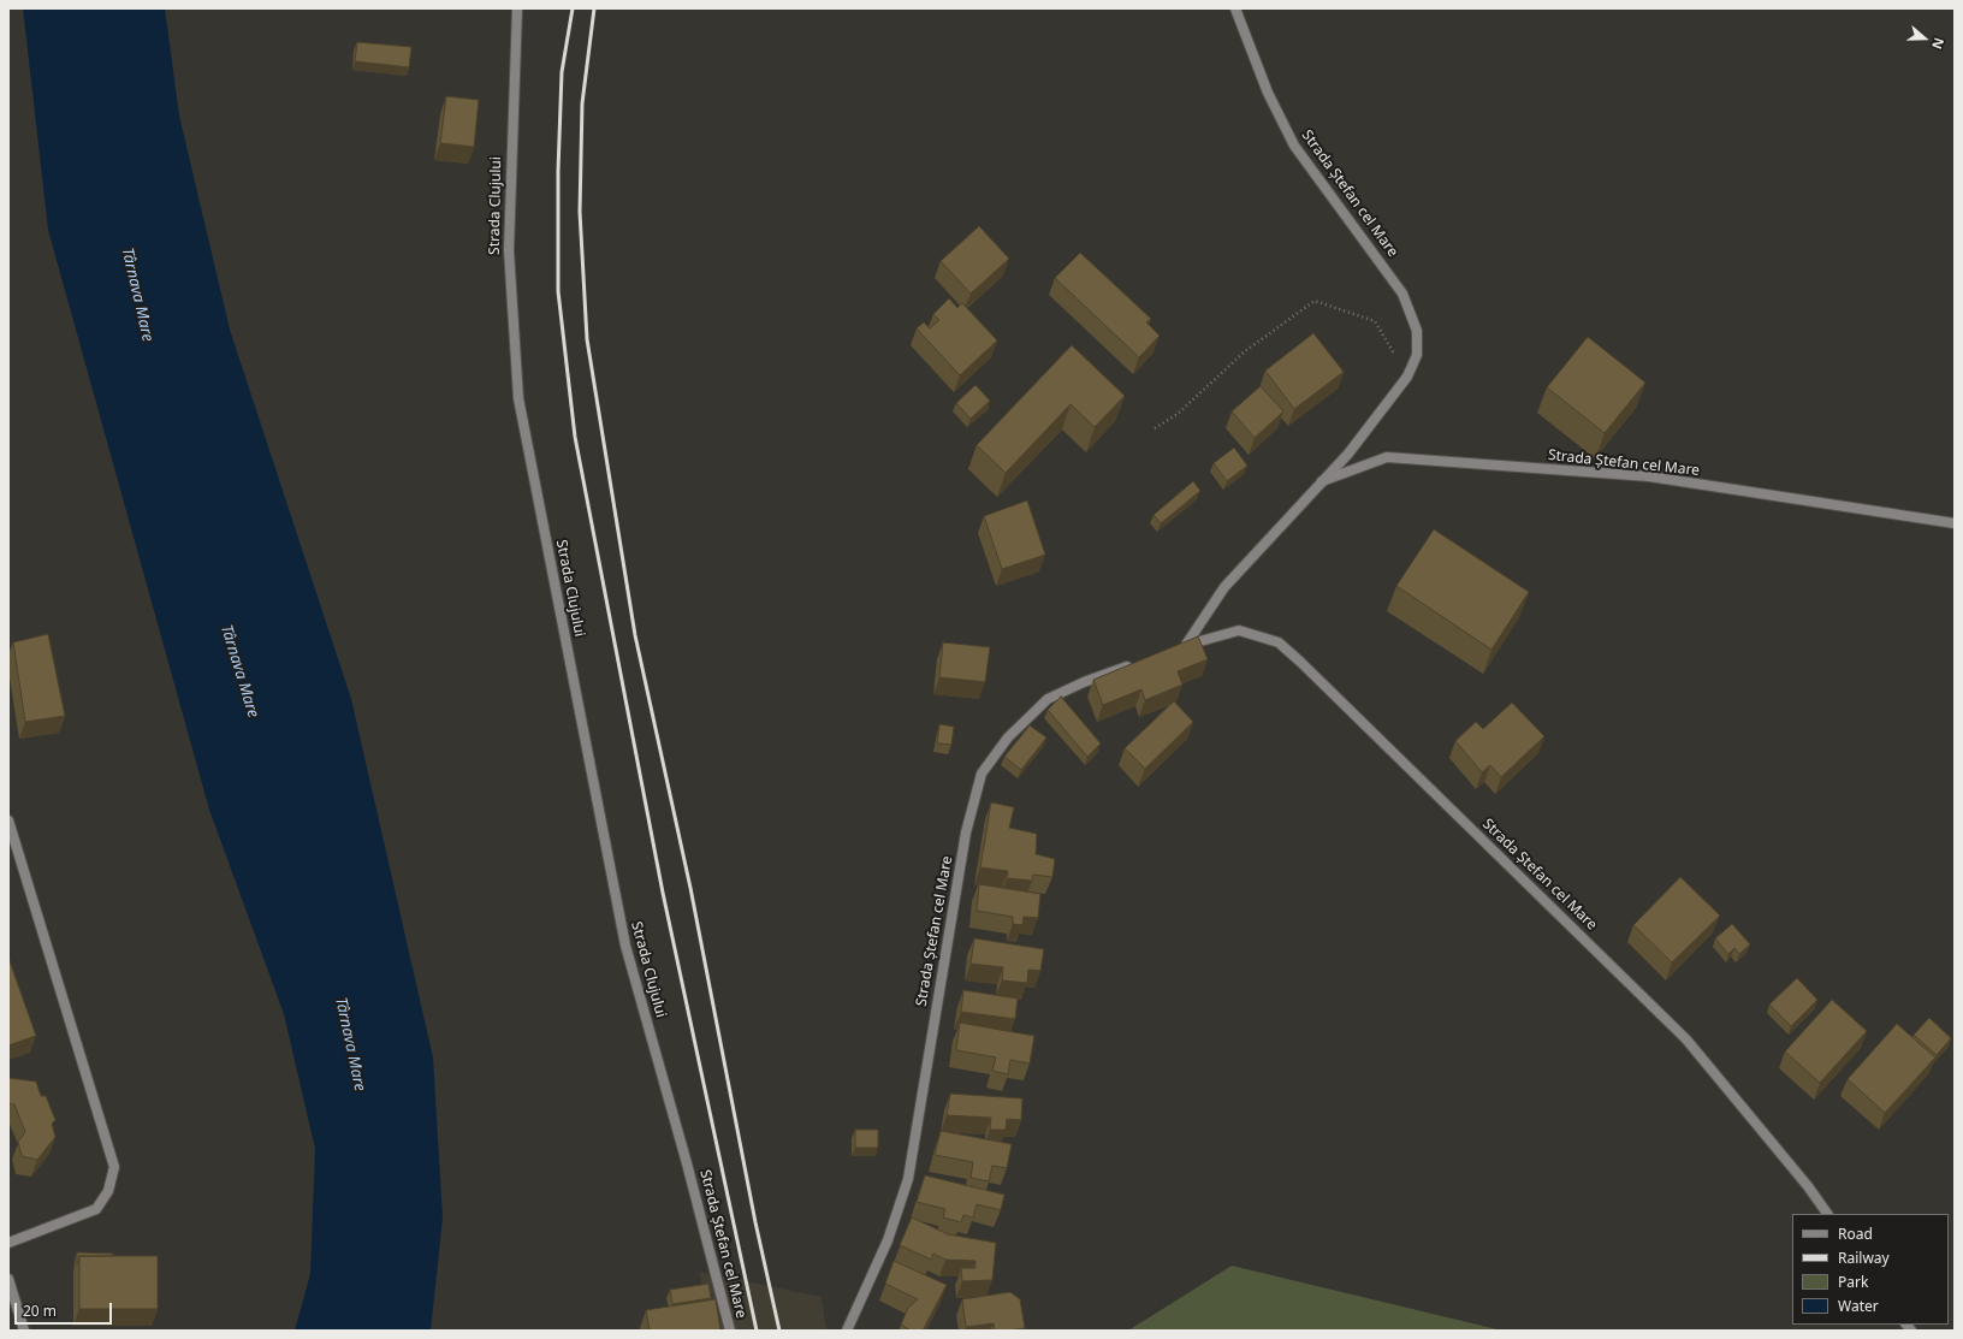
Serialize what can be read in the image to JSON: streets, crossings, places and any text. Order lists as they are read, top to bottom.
{
  "streets": {
    "street": ["Strada Ștefan cel Mare", "Strada Clujului"]
  },
  "crossings": [
    ["Strada Ștefan cel Mare", "Strada Clujului"]
  ],
  "water": ["Târnava Mare"],
  "legend": [
    "Road",
    "Railway",
    "Park",
    "Water"
  ],
  "scale_bar": "20 m",
  "north": "right"
}
